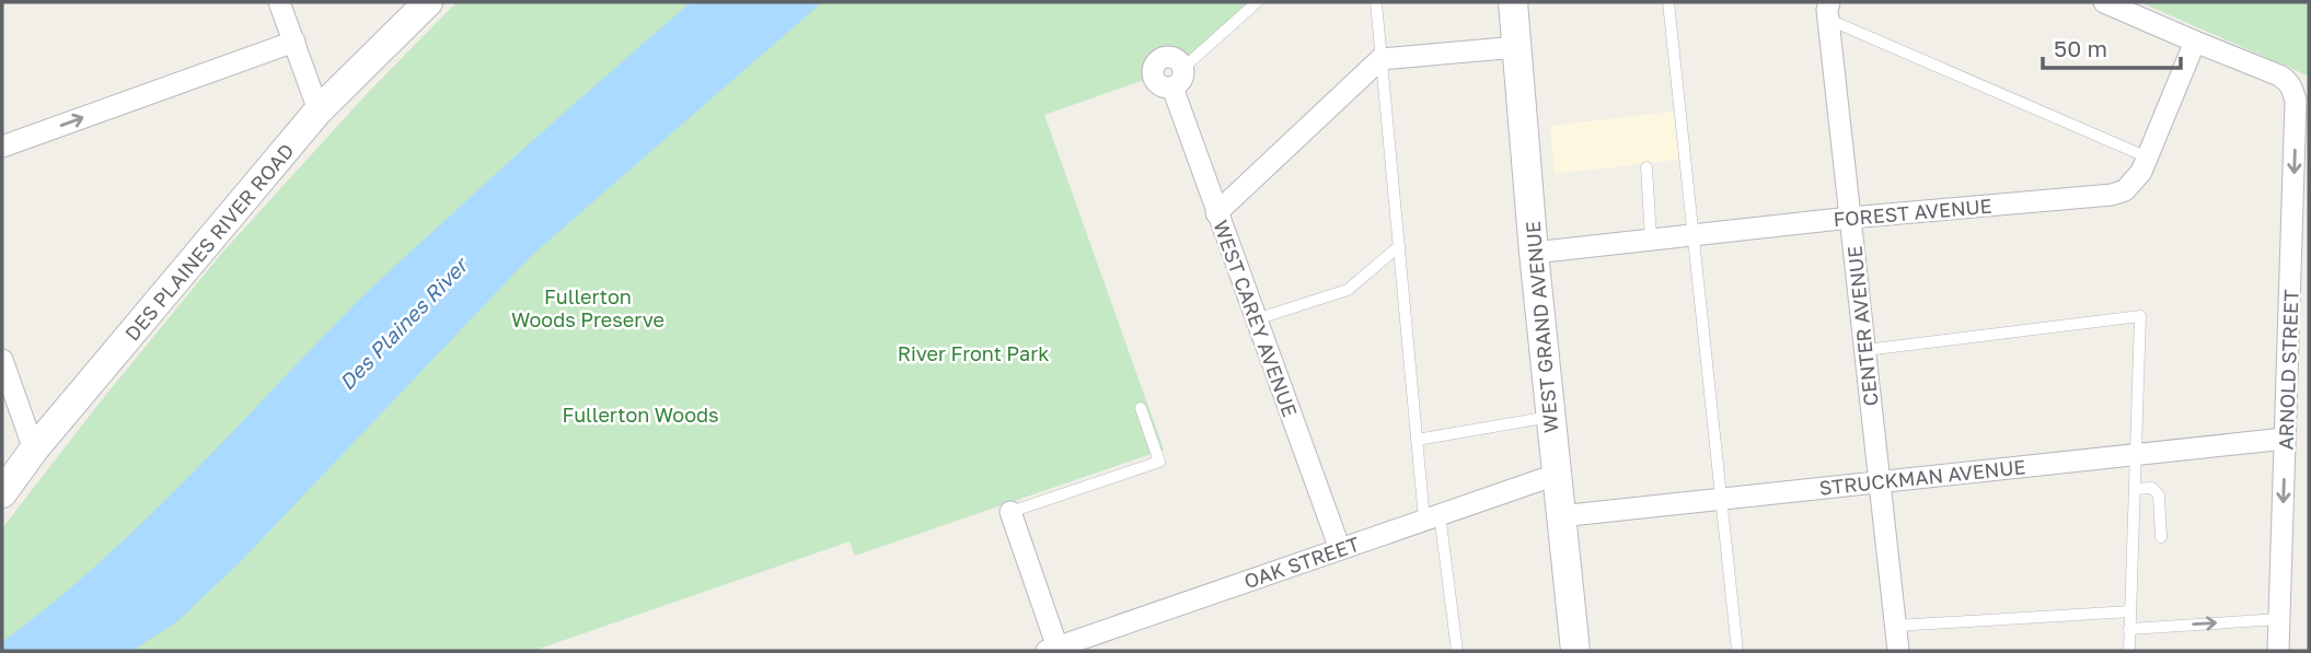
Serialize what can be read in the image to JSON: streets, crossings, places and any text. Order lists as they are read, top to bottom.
{
  "streets": {
    "main road": ["DES PLAINES RIVER ROAD", "WEST GRAND AVENUE"],
    "street": [
      "FOREST AVENUE",
      "WEST CAREY AVENUE",
      "CENTER AVENUE",
      "ARNOLD STREET",
      "STRUCKMAN AVENUE",
      "OAK STREET"
    ]
  },
  "crossings": [
    ["FOREST AVENUE", "CENTER AVENUE"],
    ["FOREST AVENUE", "WEST GRAND AVENUE"],
    ["FOREST AVENUE", "ARNOLD STREET"],
    ["WEST CAREY AVENUE", "OAK STREET"],
    ["CENTER AVENUE", "STRUCKMAN AVENUE"],
    ["WEST GRAND AVENUE", "STRUCKMAN AVENUE"],
    ["WEST GRAND AVENUE", "OAK STREET"],
    ["ARNOLD STREET", "STRUCKMAN AVENUE"]
  ],
  "one_way": ["ARNOLD STREET"],
  "water": ["Des Plaines River"],
  "parks": ["Fullerton Woods Preserve", "River Front Park", "Fullerton Woods"],
  "scale_bar": "50 m"
}
